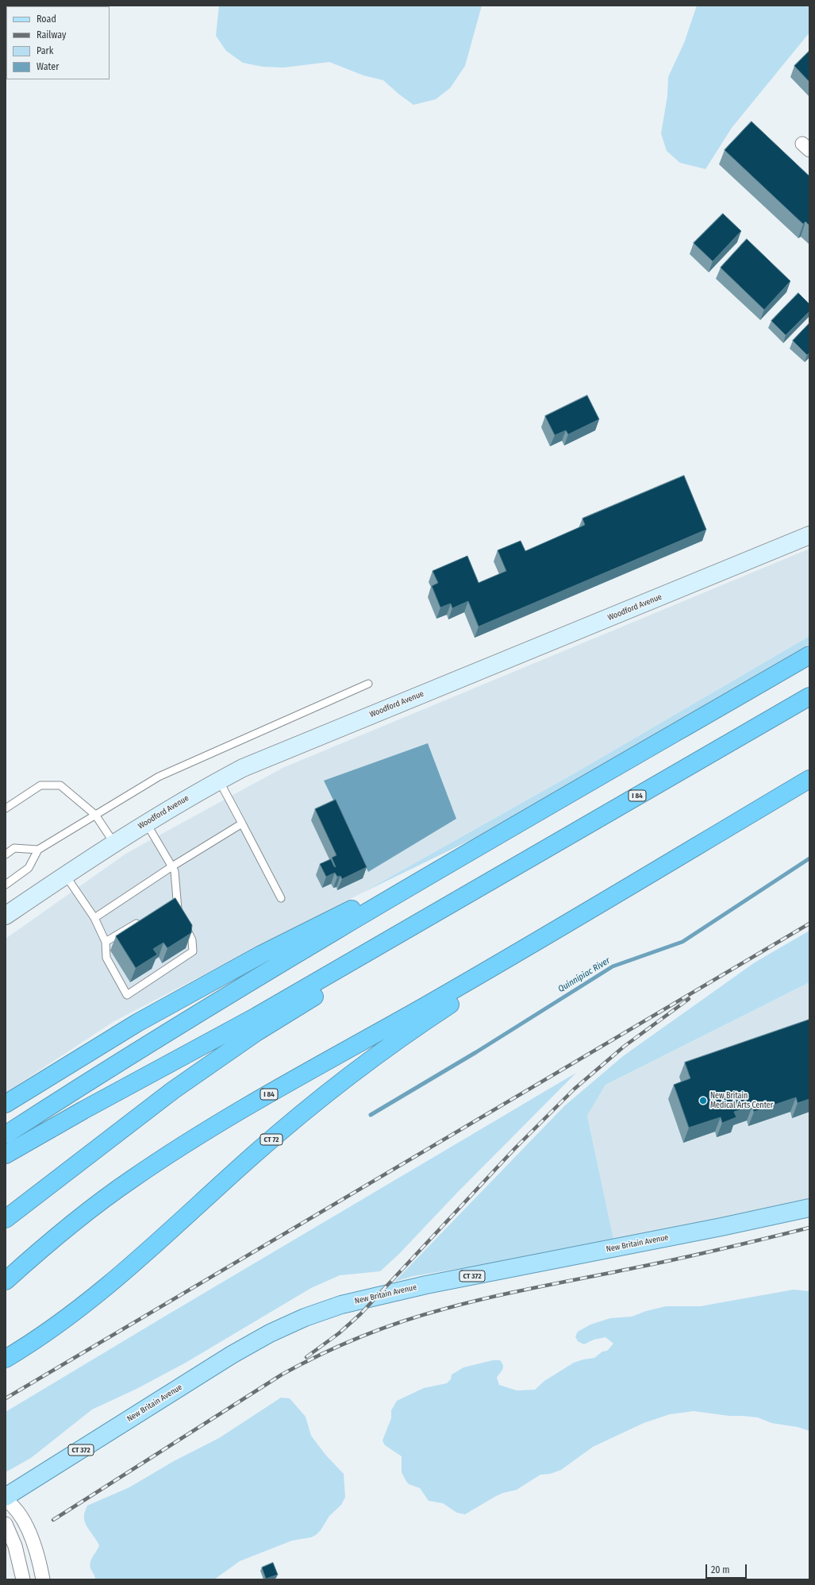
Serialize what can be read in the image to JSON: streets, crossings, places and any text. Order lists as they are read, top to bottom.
{
  "streets": {
    "highway": ["I 84", "CT 72"],
    "main road": ["New Britain Avenue", "CT 372"],
    "street": ["Woodford Avenue"]
  },
  "crossings": [
    ["I 84", "CT 72"]
  ],
  "water": ["Quinnipiac River"],
  "places": ["New Britain Medical Arts Center"],
  "legend": [
    "Road",
    "Railway",
    "Park",
    "Water"
  ],
  "scale_bar": "20 m"
}
